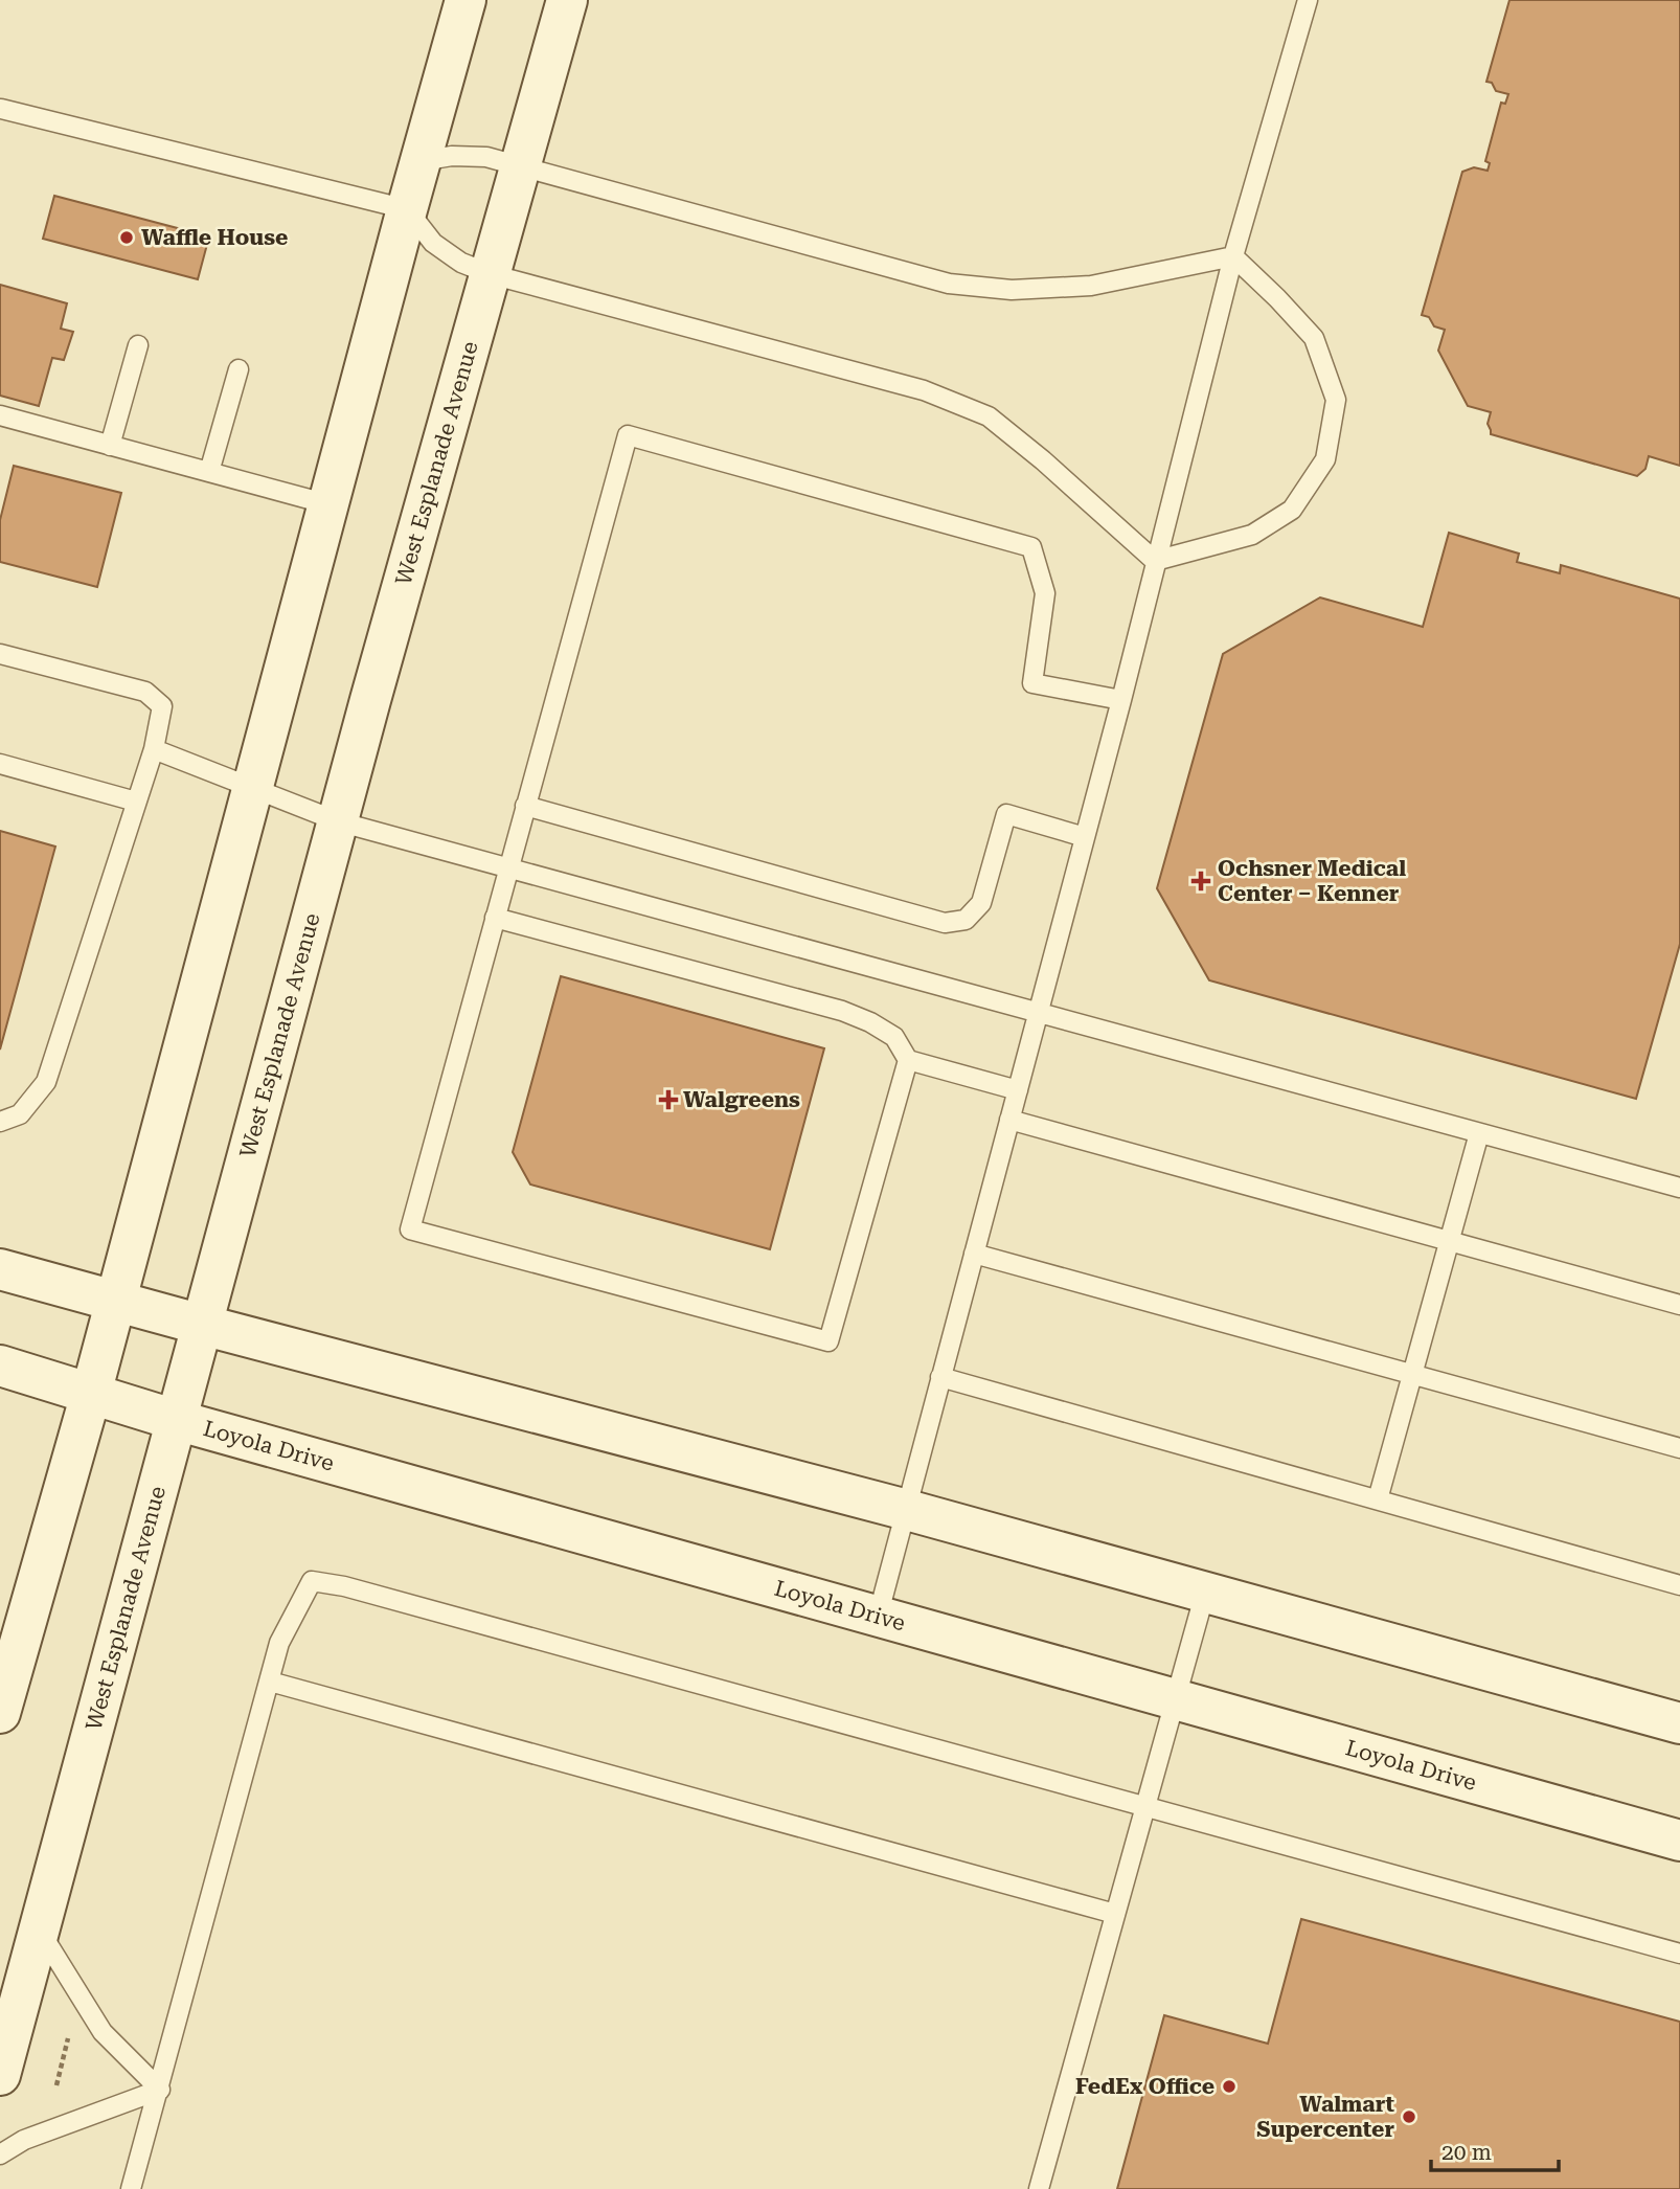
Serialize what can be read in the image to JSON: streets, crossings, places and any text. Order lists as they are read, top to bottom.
{
  "streets": {
    "main road": ["West Esplanade Avenue", "Loyola Drive"]
  },
  "crossings": [
    ["West Esplanade Avenue", "Loyola Drive"]
  ],
  "places": {
    "other": ["Waffle House", "FedEx Office", "Walmart Supercenter"],
    "health": ["Ochsner Medical Center – Kenner", "Walgreens"]
  },
  "scale_bar": "20 m"
}
